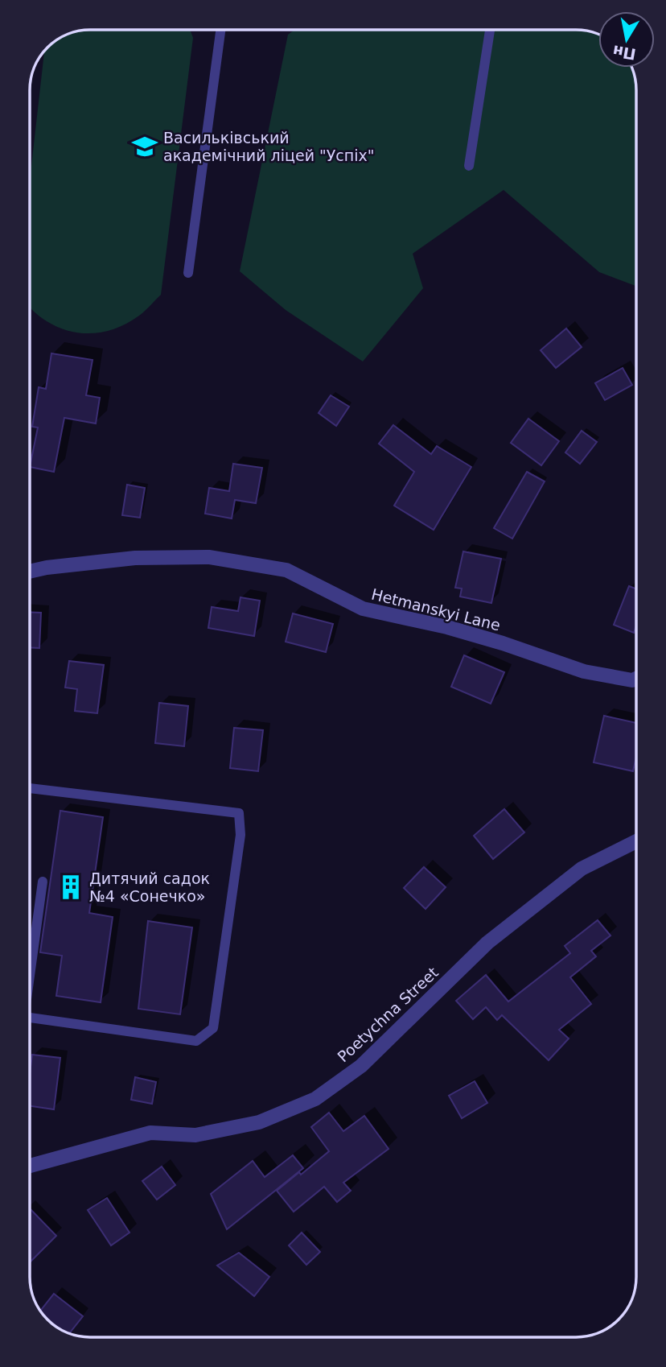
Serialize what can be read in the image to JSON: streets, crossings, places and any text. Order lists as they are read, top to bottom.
{
  "streets": {
    "street": ["Hetmanskyi Lane", "Poetychna Street"]
  },
  "places": {
    "school or university": ["Васильківський академічний ліцей \"Успіх\""],
    "building": ["Дитячий садок №4 «Сонечко»"]
  },
  "north": "bottom"
}
